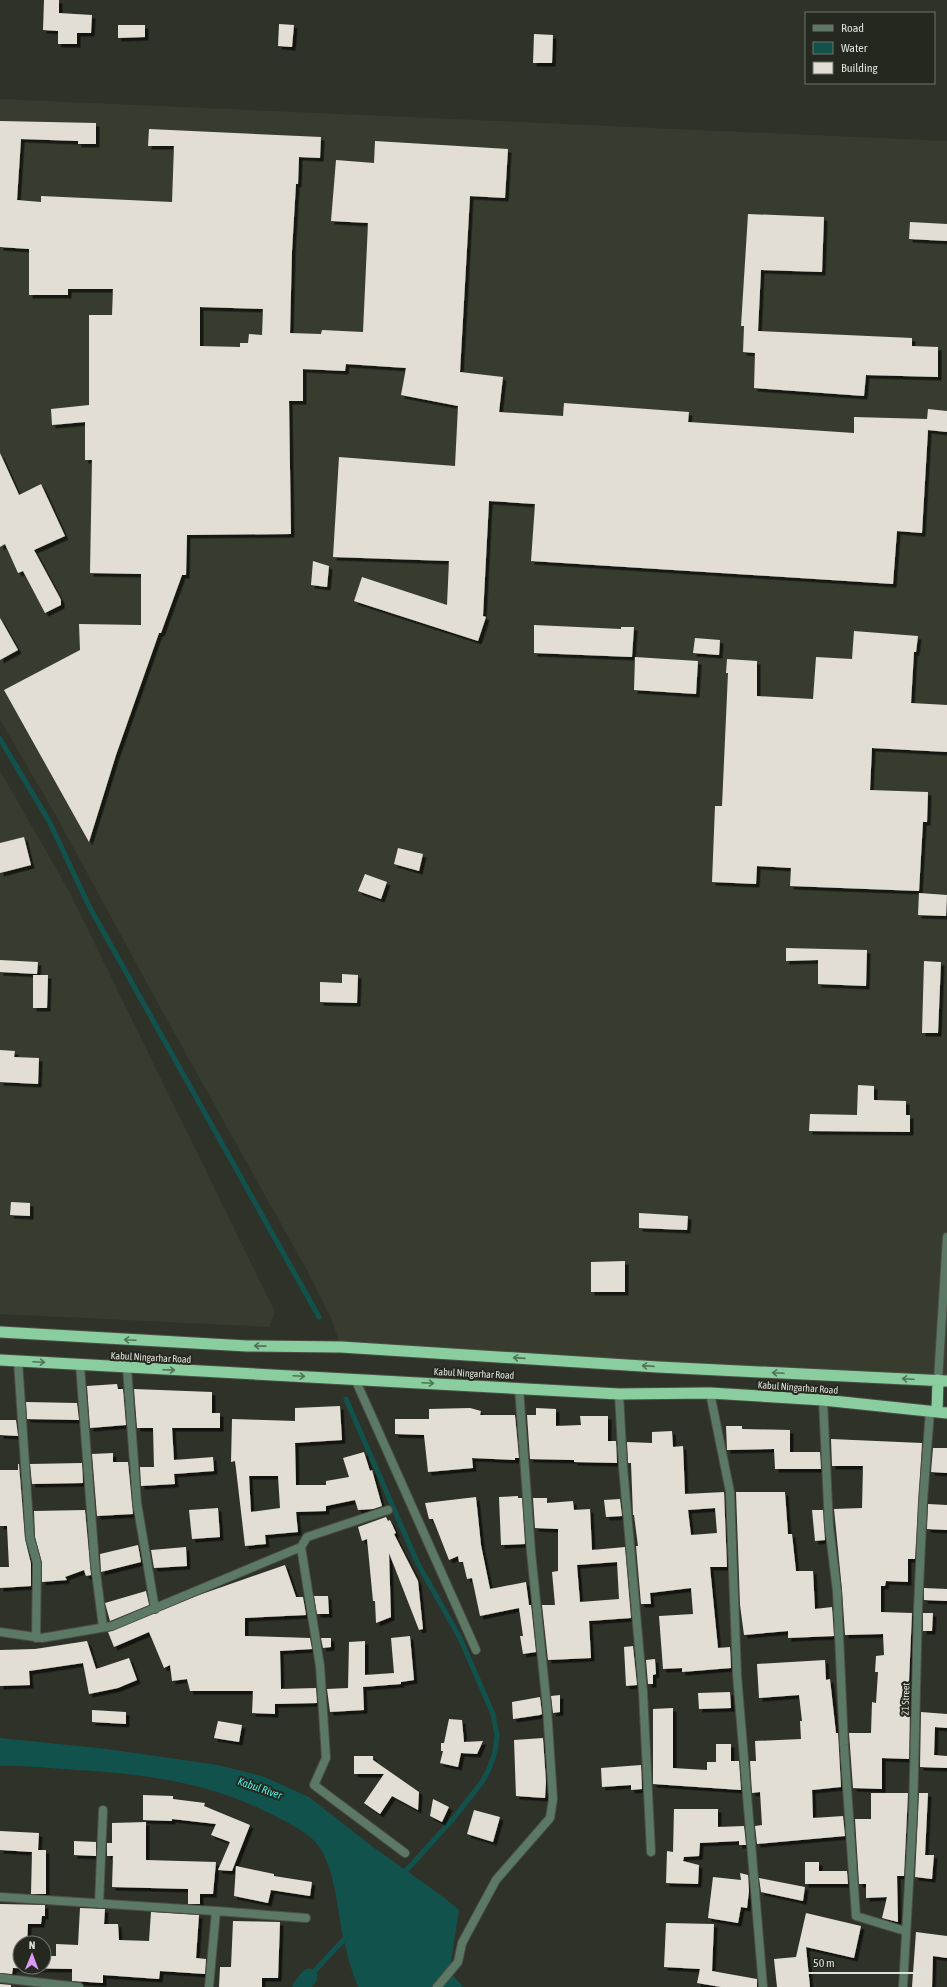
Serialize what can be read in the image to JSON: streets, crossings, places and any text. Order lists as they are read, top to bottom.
{
  "streets": {
    "highway": ["Kabul Ningarhar Road"],
    "street": ["21 Street"]
  },
  "crossings": [
    ["Kabul Ningarhar Road", "21 Street"]
  ],
  "water": ["Kabul River"],
  "legend": ["Road", "Water", "Building"],
  "scale_bar": "50 m",
  "north": "top"
}
